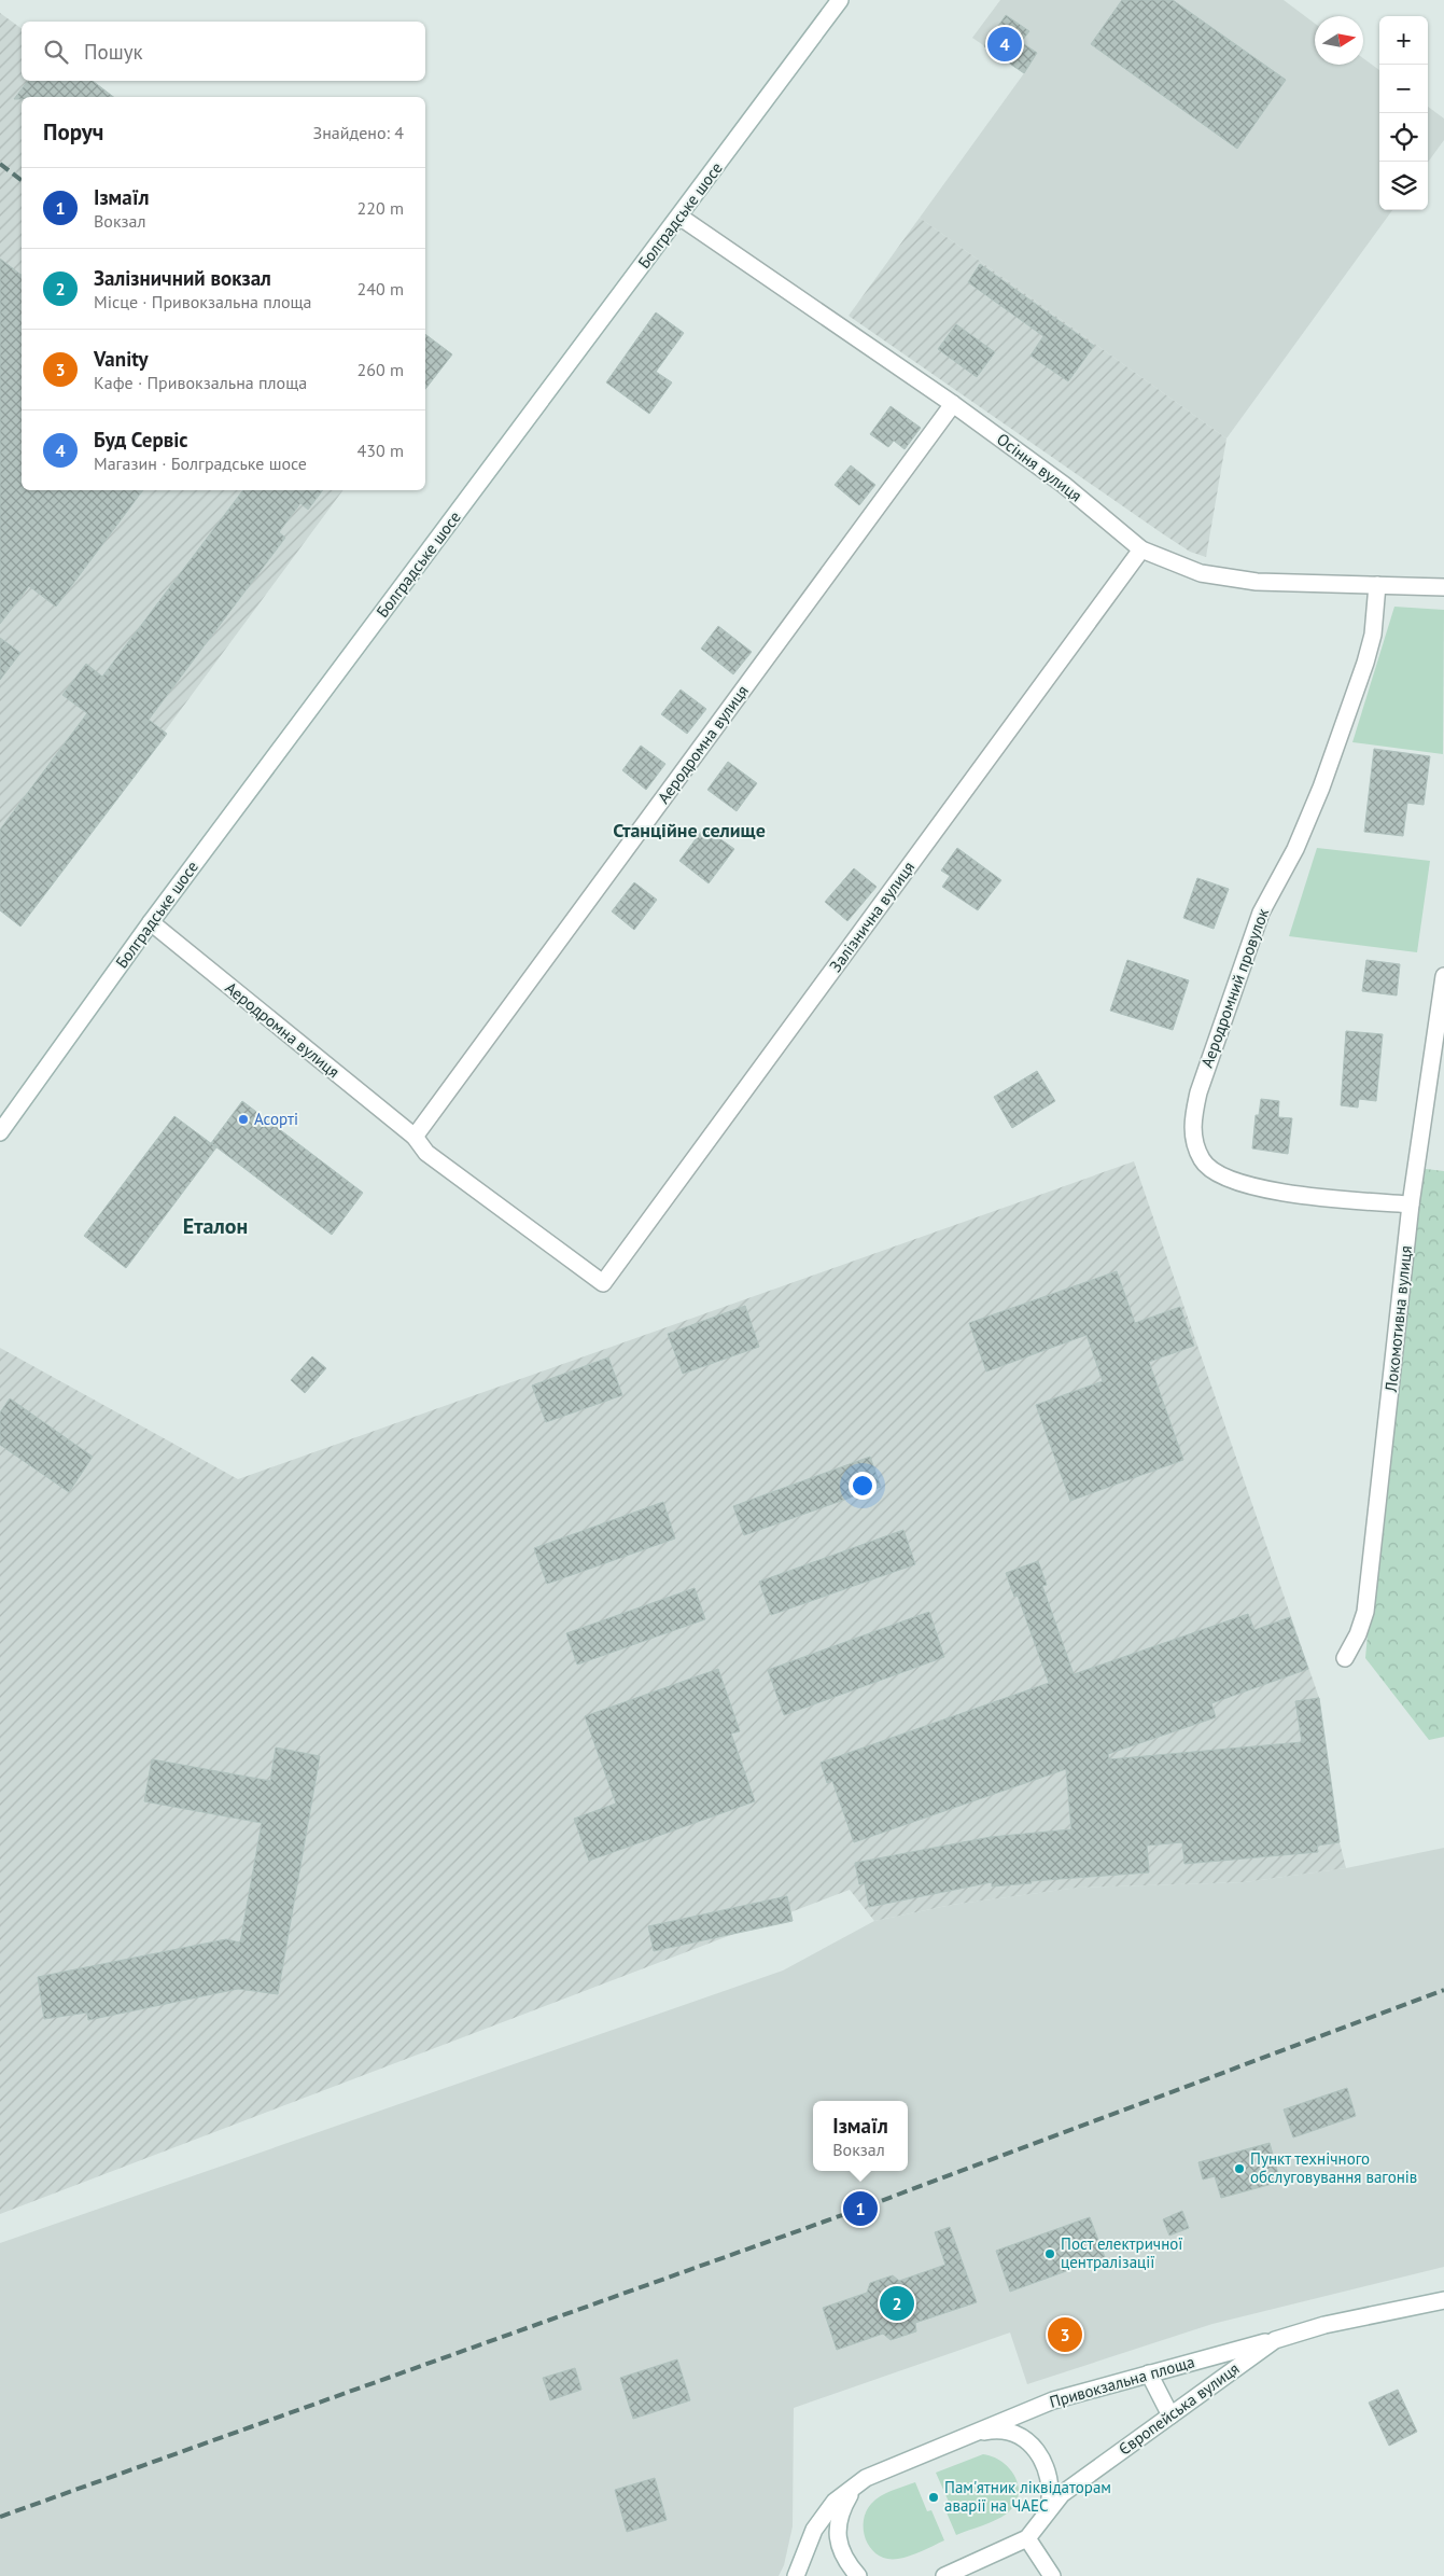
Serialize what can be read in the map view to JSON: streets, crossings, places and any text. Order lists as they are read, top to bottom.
{
  "streets": {
    "street": [
      "Болградське шосе",
      "Осіння вулиця",
      "Аеродромна вулиця",
      "Залізнична вулиця",
      "Аеродромний провулок",
      "Локомотивна вулиця",
      "Привокзальна площа",
      "Європейська вулиця"
    ]
  },
  "crossings": [
    ["Болградське шосе", "Осіння вулиця"],
    ["Болградське шосе", "Аеродромна вулиця"],
    ["Осіння вулиця", "Аеродромна вулиця"],
    ["Осіння вулиця", "Залізнична вулиця"],
    ["Осіння вулиця", "Аеродромний провулок"],
    ["Аеродромна вулиця", "Залізнична вулиця"],
    ["Аеродромний провулок", "Локомотивна вулиця"],
    ["Привокзальна площа", "Європейська вулиця"]
  ],
  "districts": ["Станційне селище", "Еталон"],
  "places": [
    "Асорті",
    "Пункт технічного обслуговування вагонів",
    "Пост електричної централізації",
    "Пам'ятник ліквідаторам аварії на ЧАЕС"
  ],
  "north": "right",
  "page": {
    "map_buttons": ["+", "−"],
    "search": "Пошук",
    "pins": [
      "4",
      "1",
      "2",
      "3"
    ],
    "heading": ["Поруч", "Знайдено: 4"],
    "list": [
      {
        "mark": "1",
        "name": "Ізмаїл",
        "note": "Вокзал",
        "value": "220 m"
      },
      {
        "mark": "2",
        "name": "Залізничний вокзал",
        "note": "Місце · Привокзальна площа",
        "value": "240 m"
      },
      {
        "mark": "3",
        "name": "Vanity",
        "note": "Кафе · Привокзальна площа",
        "value": "260 m"
      },
      {
        "mark": "4",
        "name": "Буд Сервіс",
        "note": "Магазин · Болградське шосе",
        "value": "430 m"
      }
    ],
    "popup": ["Ізмаїл", "Вокзал"]
  }
}
